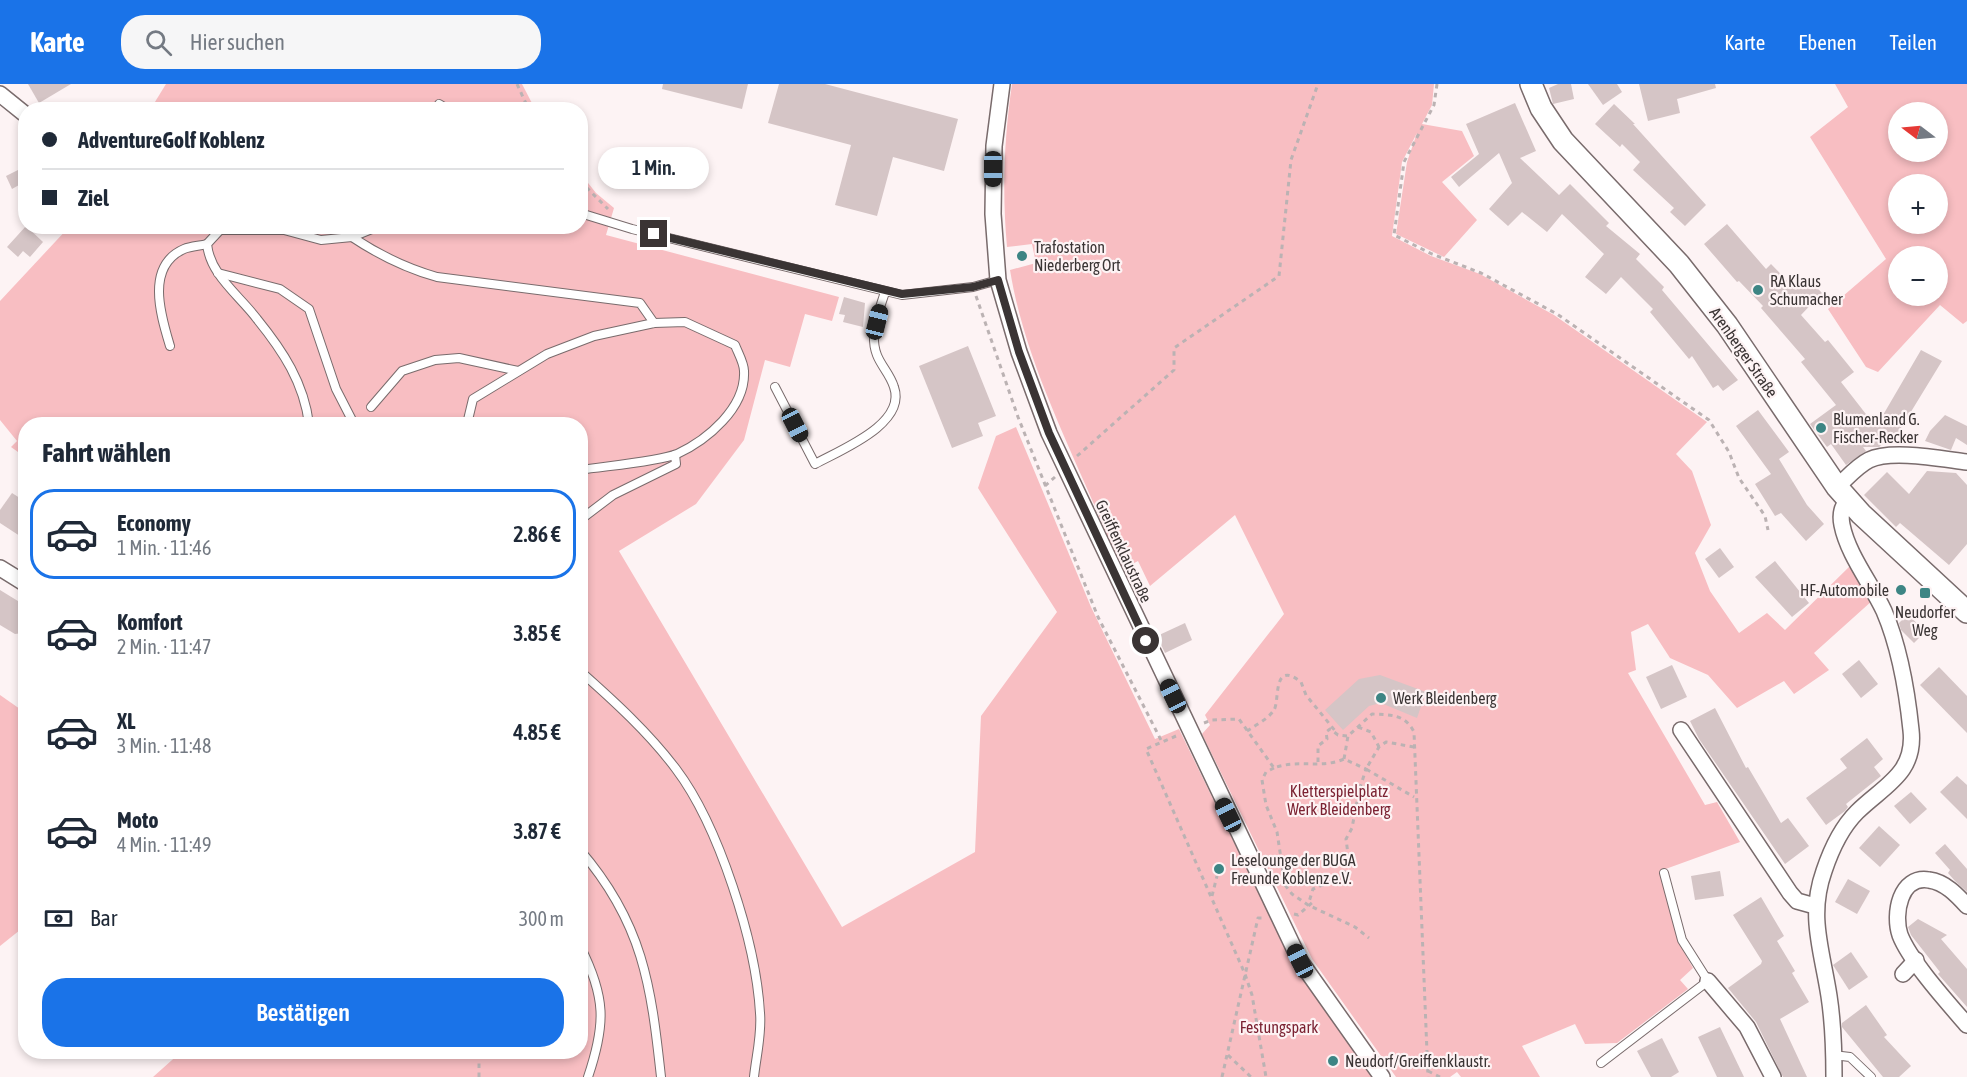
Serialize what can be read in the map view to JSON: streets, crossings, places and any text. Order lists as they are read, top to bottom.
{
  "streets": {
    "main road": ["Arenberger Straße"],
    "street": ["Greiffenklaustraße"]
  },
  "parks": ["Kletterspielplatz Werk Bleidenberg", "Festungspark"],
  "places": {
    "other": [
      "Trafostation Niederberg Ort",
      "RA Klaus Schumacher",
      "Blumenland G. Fischer-Recker",
      "HF-Automobile",
      "Werk Bleidenberg",
      "Leselounge der BUGA Freunde Koblenz e.V.",
      "Neudorf/Greiffenklaustr."
    ],
    "transit": ["Neudorfer Weg"]
  },
  "north": "left",
  "page": {
    "header": "Karte",
    "search": "Hier suchen",
    "nav": ["Karte", "Ebenen", "Teilen"],
    "map_buttons": ["+", "−"],
    "banner": ["AdventureGolf Koblenz", "Ziel"],
    "bubble": "1 Min.",
    "heading": "Fahrt wählen",
    "list": [
      {
        "name": "Economy",
        "note": "1 Min. · 11:46",
        "value": "2.86 €"
      },
      {
        "name": "Komfort",
        "note": "2 Min. · 11:47",
        "value": "3.85 €"
      },
      {
        "name": "XL",
        "note": "3 Min. · 11:48",
        "value": "4.85 €"
      },
      {
        "name": "Moto",
        "note": "4 Min. · 11:49",
        "value": "3.87 €"
      }
    ],
    "pay": ["Bar", "300 m"],
    "buttons": "Bestätigen"
  }
}
